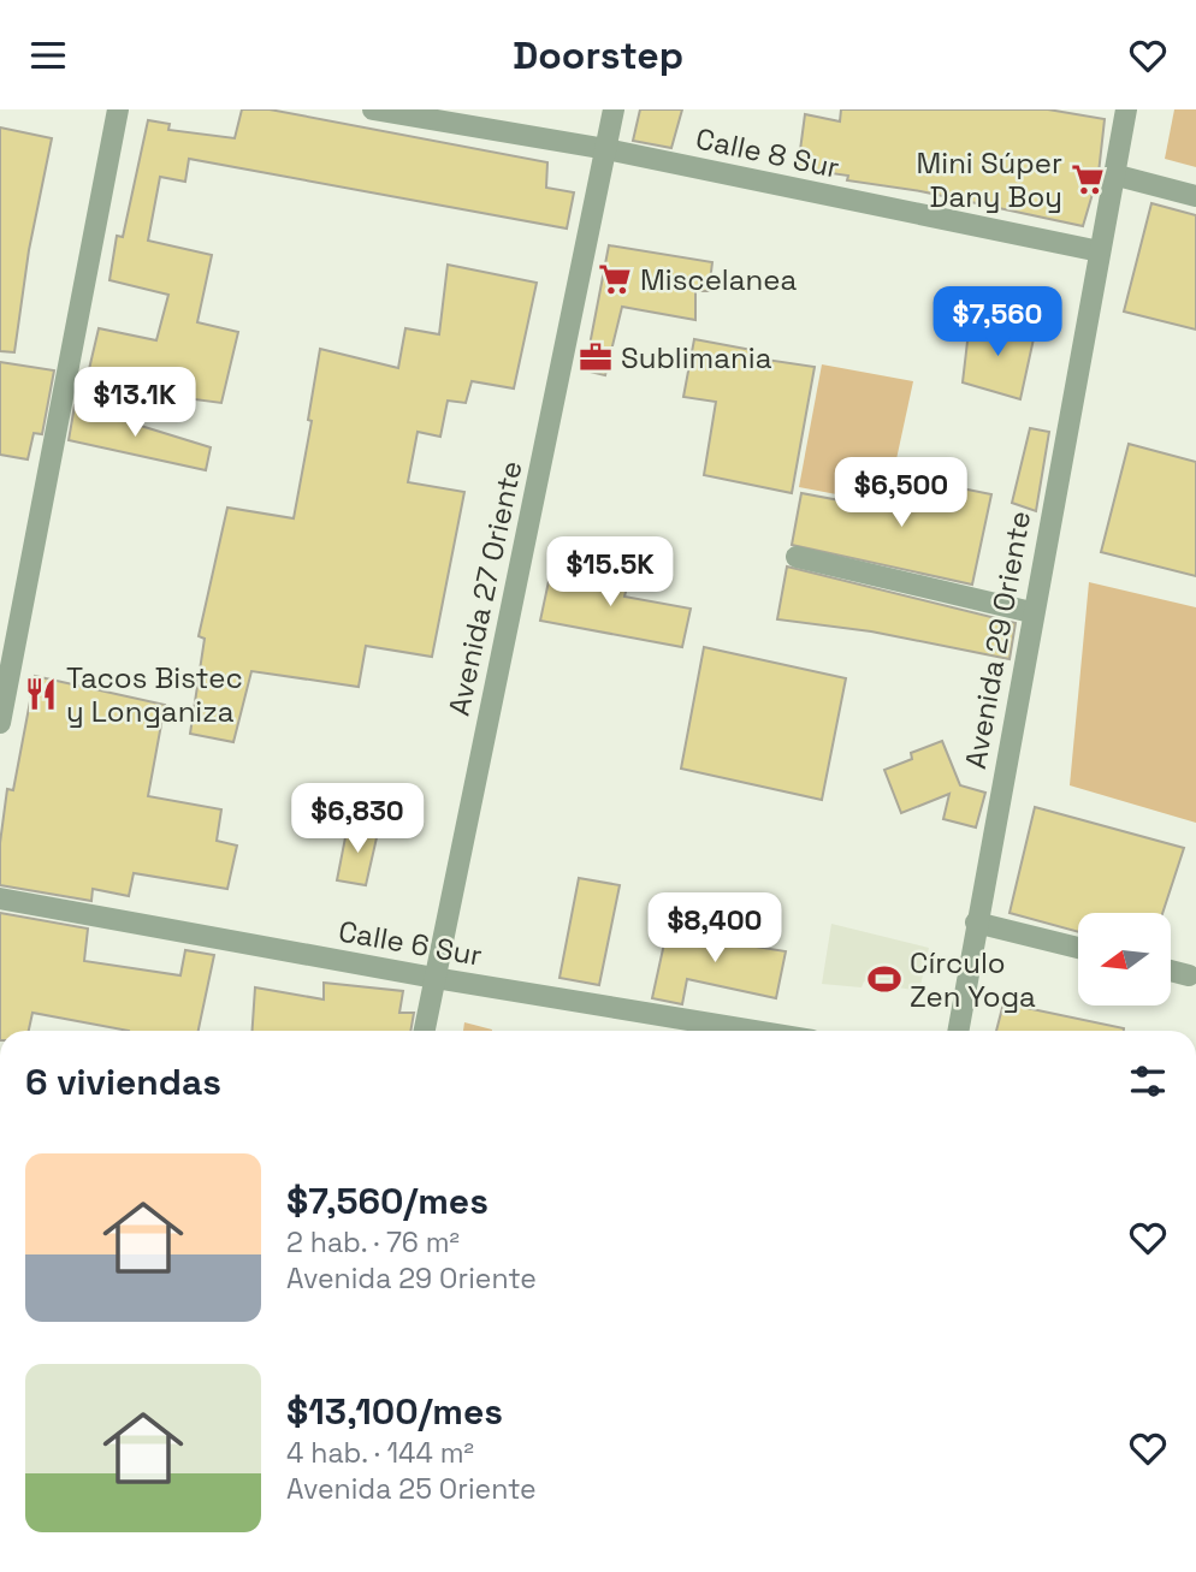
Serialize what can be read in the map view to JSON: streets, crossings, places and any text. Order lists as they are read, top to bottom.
{
  "streets": {
    "street": [
      "Calle 8 Sur",
      "Avenida 27 Oriente",
      "Avenida 29 Oriente",
      "Calle 6 Sur"
    ]
  },
  "crossings": [
    ["Calle 8 Sur", "Avenida 27 Oriente"],
    ["Calle 8 Sur", "Avenida 29 Oriente"],
    ["Avenida 27 Oriente", "Calle 6 Sur"]
  ],
  "places": {
    "supermarket": ["Mini Súper Dany Boy", "Miscelanea"],
    "office": ["Sublimania"],
    "restaurant": ["Tacos Bistec y Longaniza"],
    "sports": ["Círculo Zen Yoga"]
  },
  "north": "left",
  "page": {
    "header": "Doorstep",
    "price": [
      "$7,560",
      "$13.1K",
      "$6,500",
      "$15.5K",
      "$6,830",
      "$8,400"
    ],
    "heading": "6 viviendas",
    "list": [
      {
        "name": "$7,560/mes",
        "note": "2 hab. · 76 m² · Avenida 29 Oriente"
      },
      {
        "name": "$13,100/mes",
        "note": "4 hab. · 144 m² · Avenida 25 Oriente"
      }
    ]
  }
}
